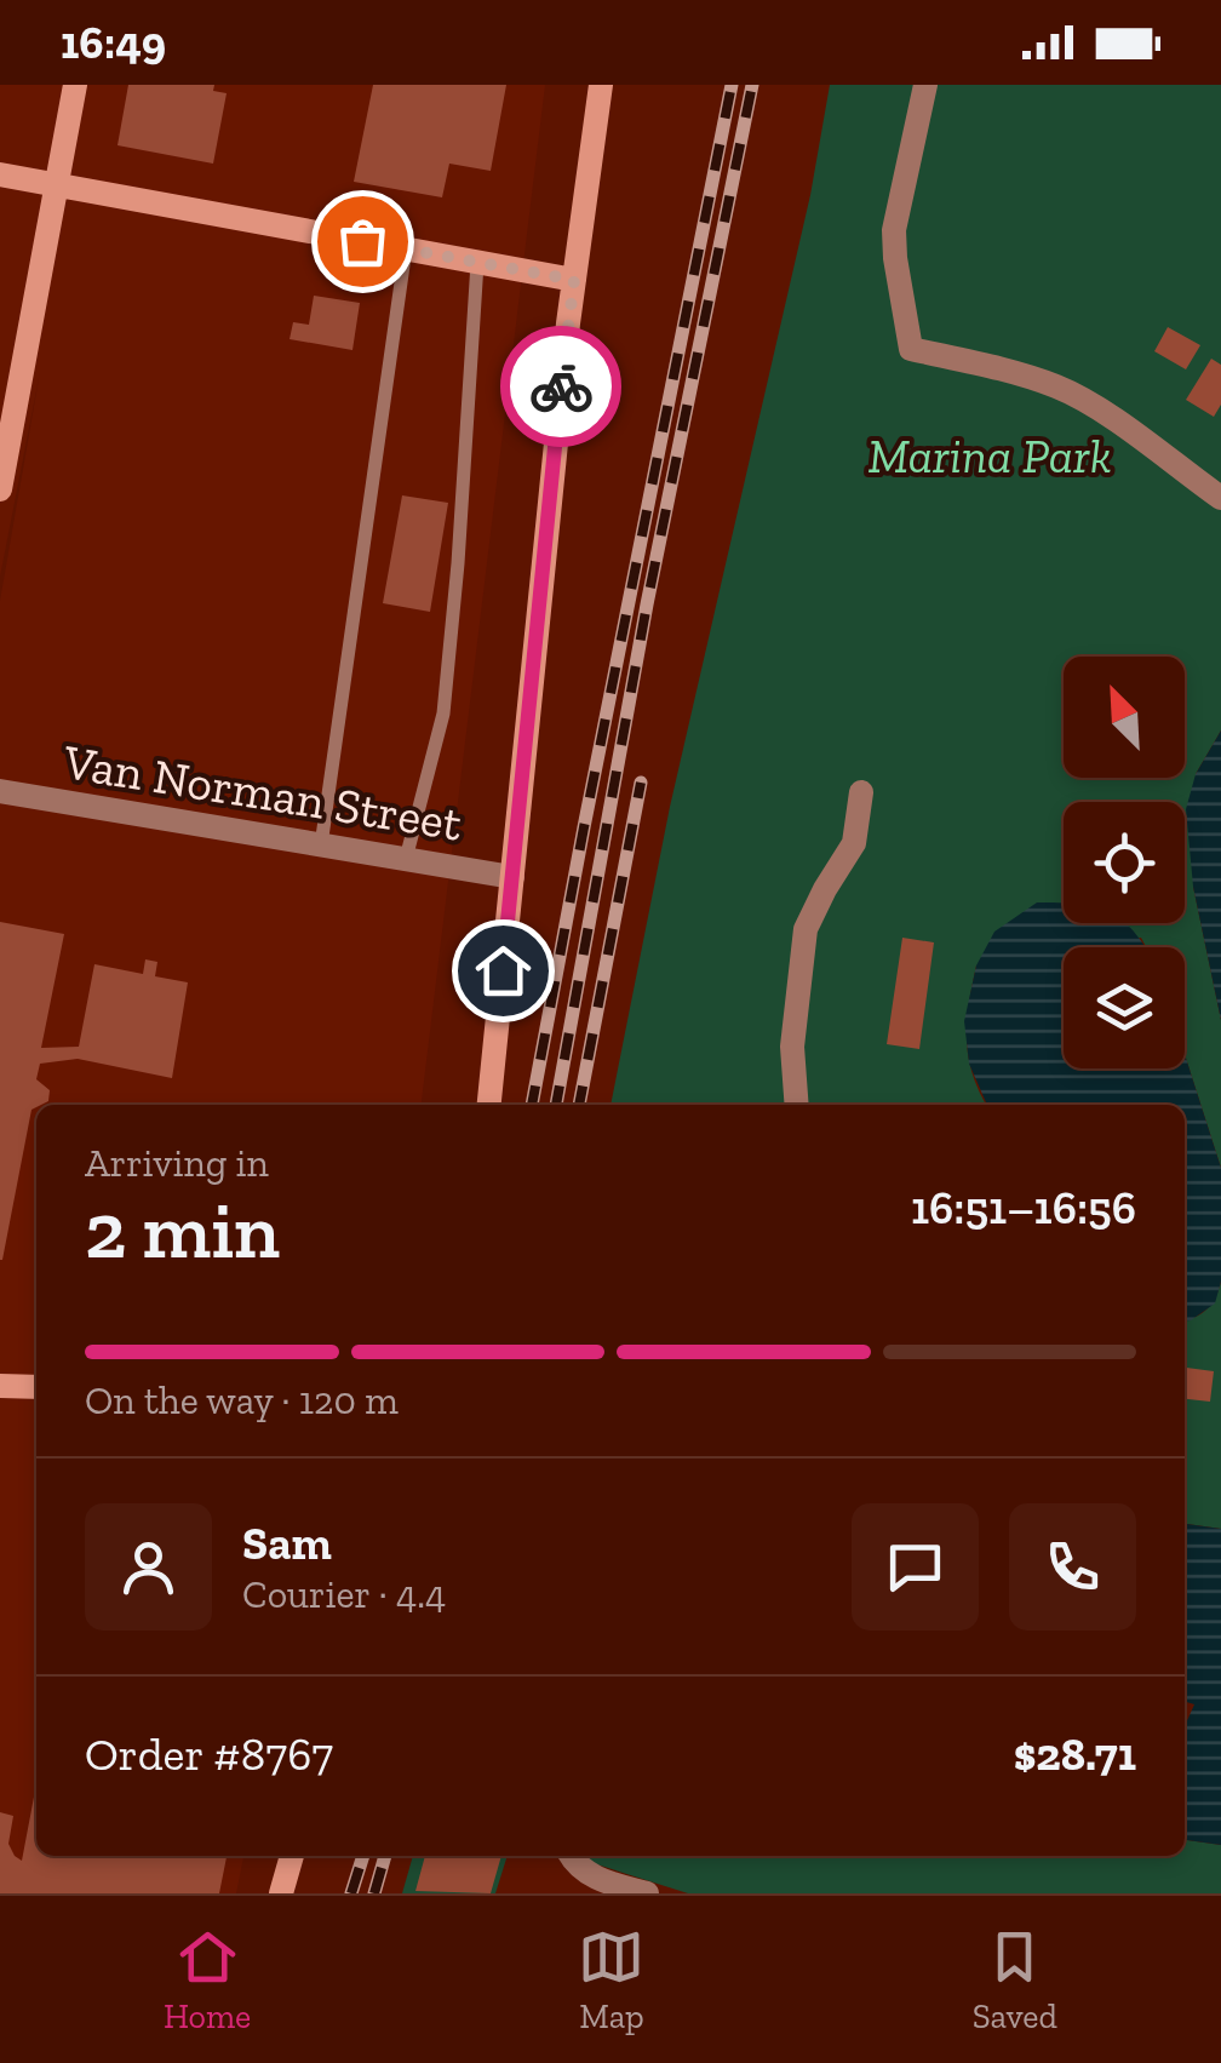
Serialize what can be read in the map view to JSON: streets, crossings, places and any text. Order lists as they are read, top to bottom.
{
  "streets": {
    "street": ["Van Norman Street"]
  },
  "parks": ["Marina Park"],
  "north": "top left",
  "page": {
    "status": "16:49",
    "heading": ["2 min", "Arriving in", "16:51–16:56"],
    "panel": [
      "Sam",
      "Courier · 4.4",
      "Order #8767",
      "$28.71"
    ],
    "bar": "On the way · 120 m",
    "tabs": ["Home", "Map", "Saved"]
  }
}
